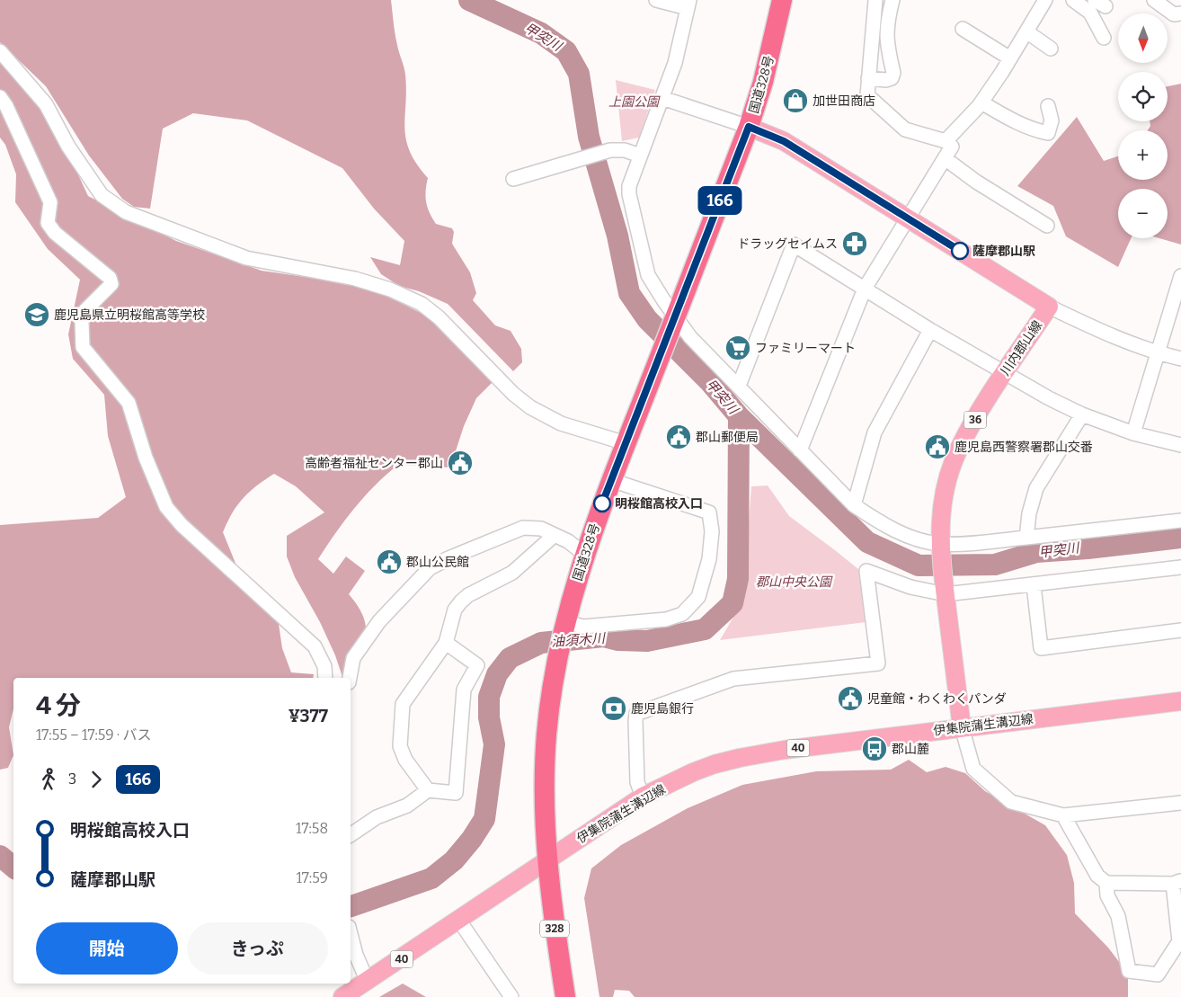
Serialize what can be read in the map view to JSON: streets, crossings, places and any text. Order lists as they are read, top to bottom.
{
  "streets": {
    "highway": ["国道328号", "328"],
    "main road": [
      "川内郡山線",
      "36",
      "伊集院蒲生溝辺線",
      "40"
    ]
  },
  "crossings": [
    ["国道328号", "川内郡山線"],
    ["国道328号", "伊集院蒲生溝辺線"],
    ["川内郡山線", "伊集院蒲生溝辺線"]
  ],
  "water": ["甲突川", "油須木川"],
  "parks": ["上園公園", "郡山中央公園"],
  "places": {
    "shop": ["加世田商店"],
    "pharmacy": ["ドラッグセイムス"],
    "other": ["薩摩郡山駅", "明桜館高校入口"],
    "school or university": ["鹿児島県立明桜館高等学校"],
    "supermarket": ["ファミリーマート"],
    "public building": [
      "郡山郵便局",
      "鹿児島西警察署郡山交番",
      "高齢者福祉センター郡山",
      "郡山公民館",
      "児童館・わくわくパンダ"
    ],
    "bank": ["鹿児島銀行"],
    "bus stop": ["郡山麓"]
  },
  "lines": ["bus line 166"],
  "north": "bottom",
  "page": {
    "on_map": "166",
    "map_buttons": ["+", "−"],
    "heading": ["4 分", "17:55 – 17:59 · バス", "¥377"],
    "legs": ["3", "166"],
    "list": [
      {
        "name": "明桜館高校入口",
        "value": "17:58"
      },
      {
        "name": "薩摩郡山駅",
        "value": "17:59"
      }
    ],
    "buttons": ["開始", "きっぷ"]
  }
}
